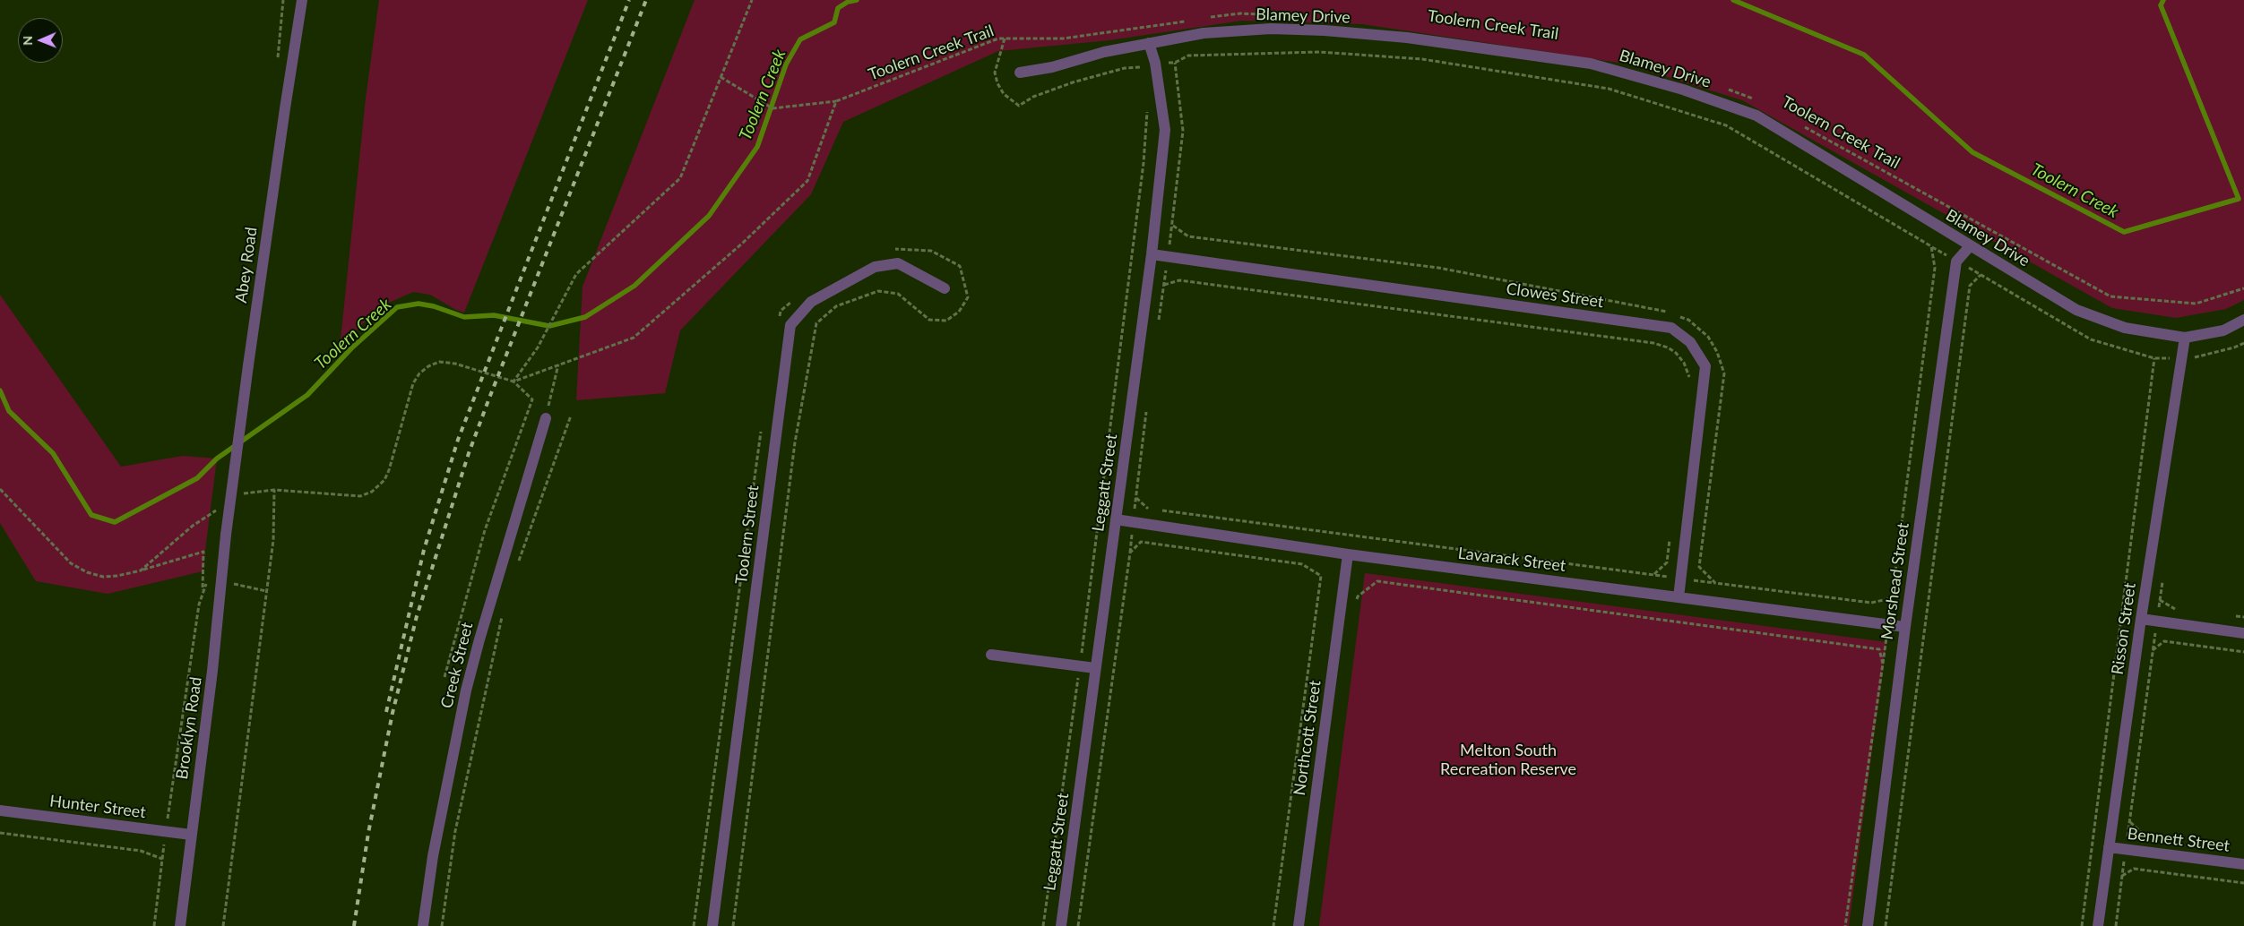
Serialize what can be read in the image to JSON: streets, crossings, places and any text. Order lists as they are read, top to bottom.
{
  "streets": {
    "street": [
      "Blamey Drive",
      "Abey Road",
      "Clowes Street",
      "Leggatt Street",
      "Toolern Street",
      "Lavarack Street",
      "Morshead Street",
      "Risson Street",
      "Creek Street",
      "Brooklyn Road",
      "Northcott Street",
      "Hunter Street",
      "Bennett Street"
    ],
    "path": ["Toolern Creek Trail"]
  },
  "crossings": [
    ["Blamey Drive", "Leggatt Street"],
    ["Blamey Drive", "Morshead Street"],
    ["Blamey Drive", "Risson Street"],
    ["Abey Road", "Brooklyn Road"],
    ["Clowes Street", "Leggatt Street"],
    ["Clowes Street", "Lavarack Street"],
    ["Leggatt Street", "Lavarack Street"],
    ["Lavarack Street", "Morshead Street"],
    ["Lavarack Street", "Northcott Street"],
    ["Risson Street", "Bennett Street"],
    ["Brooklyn Road", "Hunter Street"]
  ],
  "water": ["Toolern Creek"],
  "parks": ["Melton South Recreation Reserve"],
  "north": "left"
}
